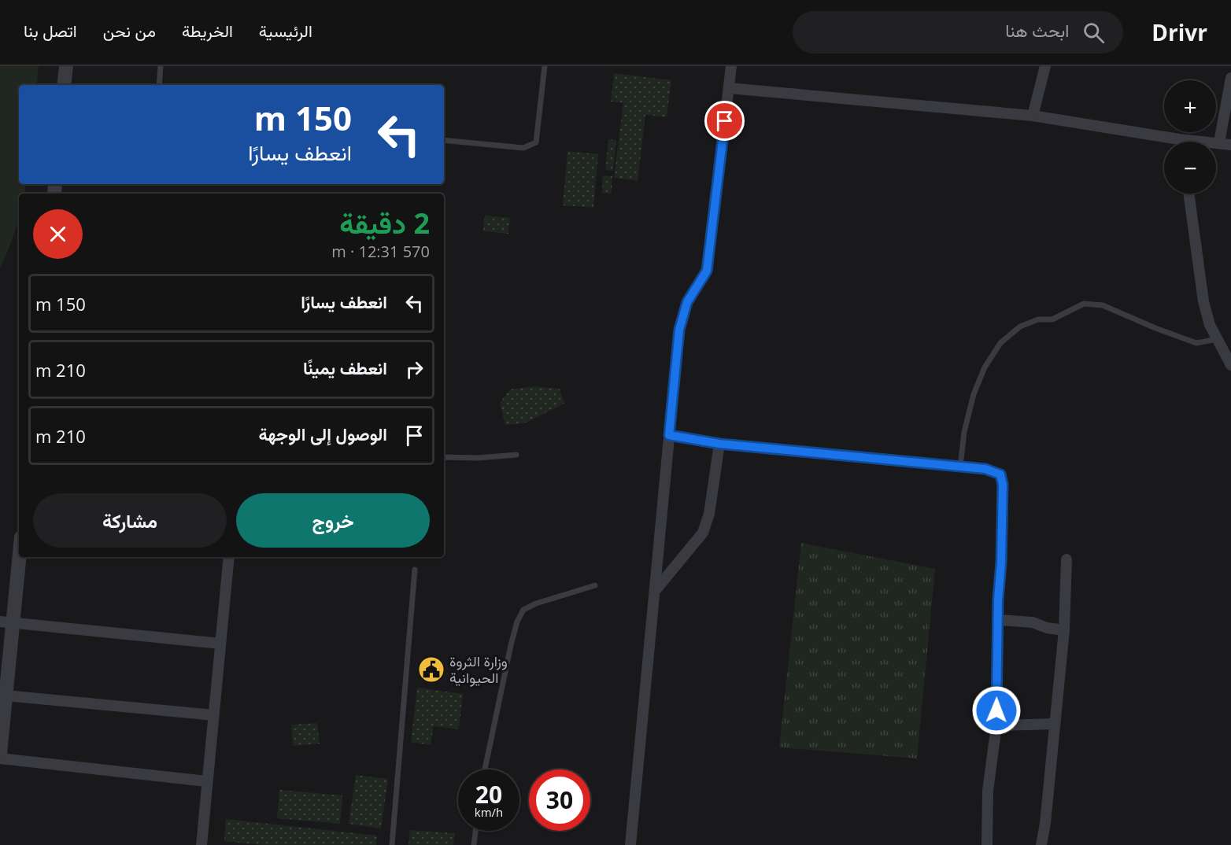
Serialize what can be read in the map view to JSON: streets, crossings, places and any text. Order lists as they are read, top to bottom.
{
  "places": {
    "public building": ["وزارة الثروة الحيوانية"]
  },
  "page": {
    "header": "Drivr",
    "search": "ابحث هنا",
    "nav": [
      "الرئيسية",
      "الخريطة",
      "من نحن",
      "اتصل بنا"
    ],
    "map_buttons": ["+", "−"],
    "turn": ["150 m", "انعطف يسارًا"],
    "heading": ["2 دقيقة", "570 m · 12:31"],
    "list": [
      {
        "name": "انعطف يسارًا",
        "value": "150 m"
      },
      {
        "name": "انعطف يمينًا",
        "value": "210 m"
      },
      {
        "name": "الوصول إلى الوجهة",
        "value": "210 m"
      }
    ],
    "buttons": ["خروج", "مشاركة"],
    "speed": "20 km/h",
    "limit": "30"
  }
}
